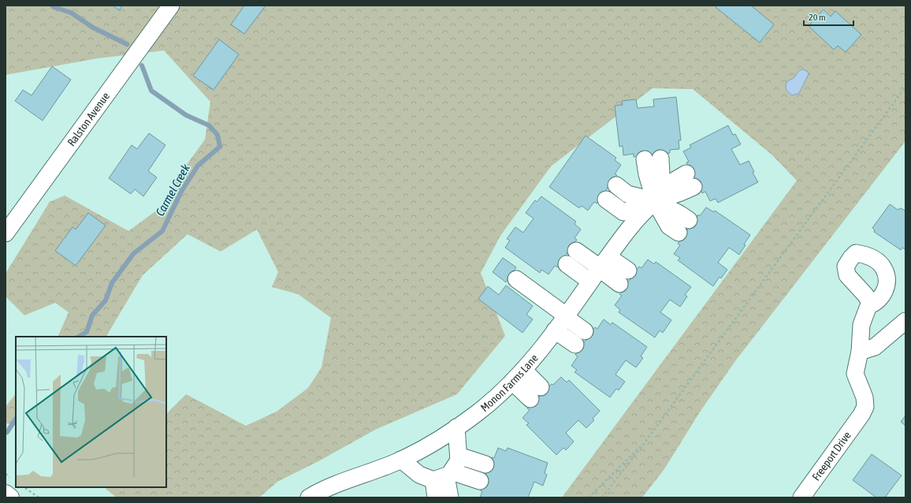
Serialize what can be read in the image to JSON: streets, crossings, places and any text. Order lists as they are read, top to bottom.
{
  "streets": {
    "street": ["Ralston Avenue", "Monon Farms Lane", "Freeport Drive"]
  },
  "water": ["Carmel Creek"],
  "scale_bar": "20 m"
}
